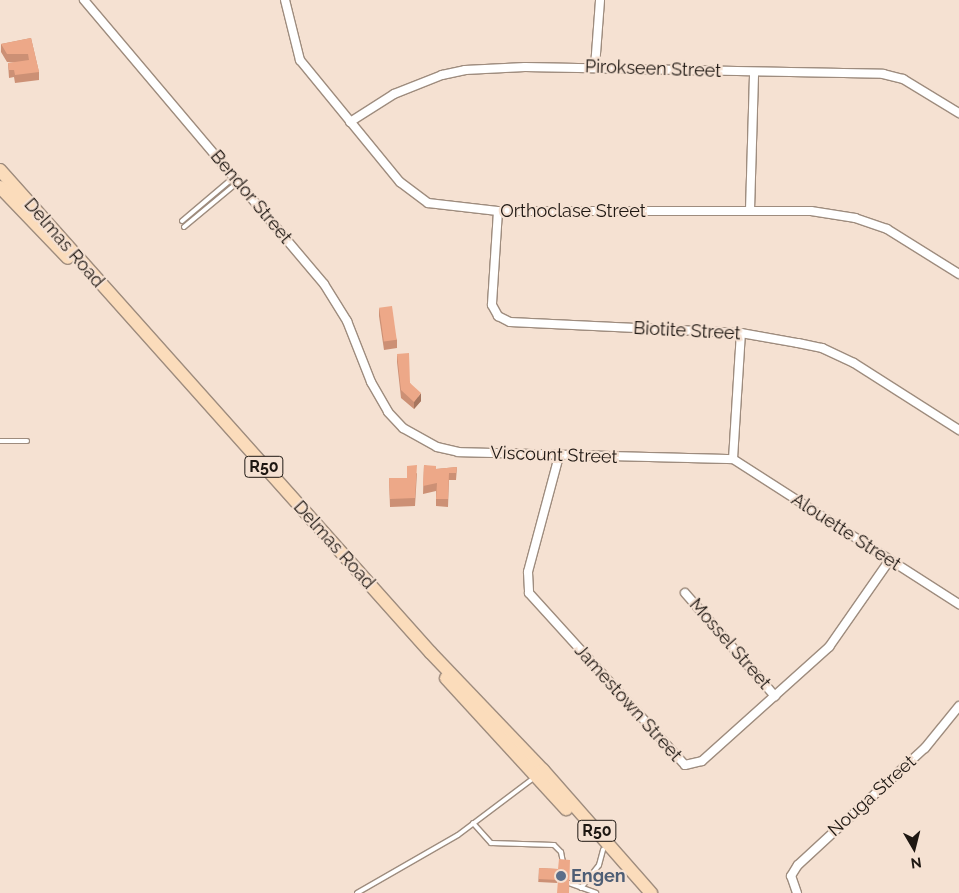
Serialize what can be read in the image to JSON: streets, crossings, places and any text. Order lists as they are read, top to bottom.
{
  "streets": {
    "main road": ["Delmas Road", "R50"],
    "street": [
      "Pirokseen Street",
      "Bendor Street",
      "Orthoclase Street",
      "Biotite Street",
      "Viscount Street",
      "Alouette Street",
      "Mossel Street",
      "Jamestown Street",
      "Nouga Street"
    ]
  },
  "crossings": [
    ["Pirokseen Street", "Orthoclase Street"],
    ["Bendor Street", "Viscount Street"],
    ["Orthoclase Street", "Biotite Street"],
    ["Viscount Street", "Alouette Street"],
    ["Viscount Street", "Jamestown Street"],
    ["Alouette Street", "Jamestown Street"],
    ["Mossel Street", "Jamestown Street"]
  ],
  "places": ["Engen"],
  "north": "bottom"
}
